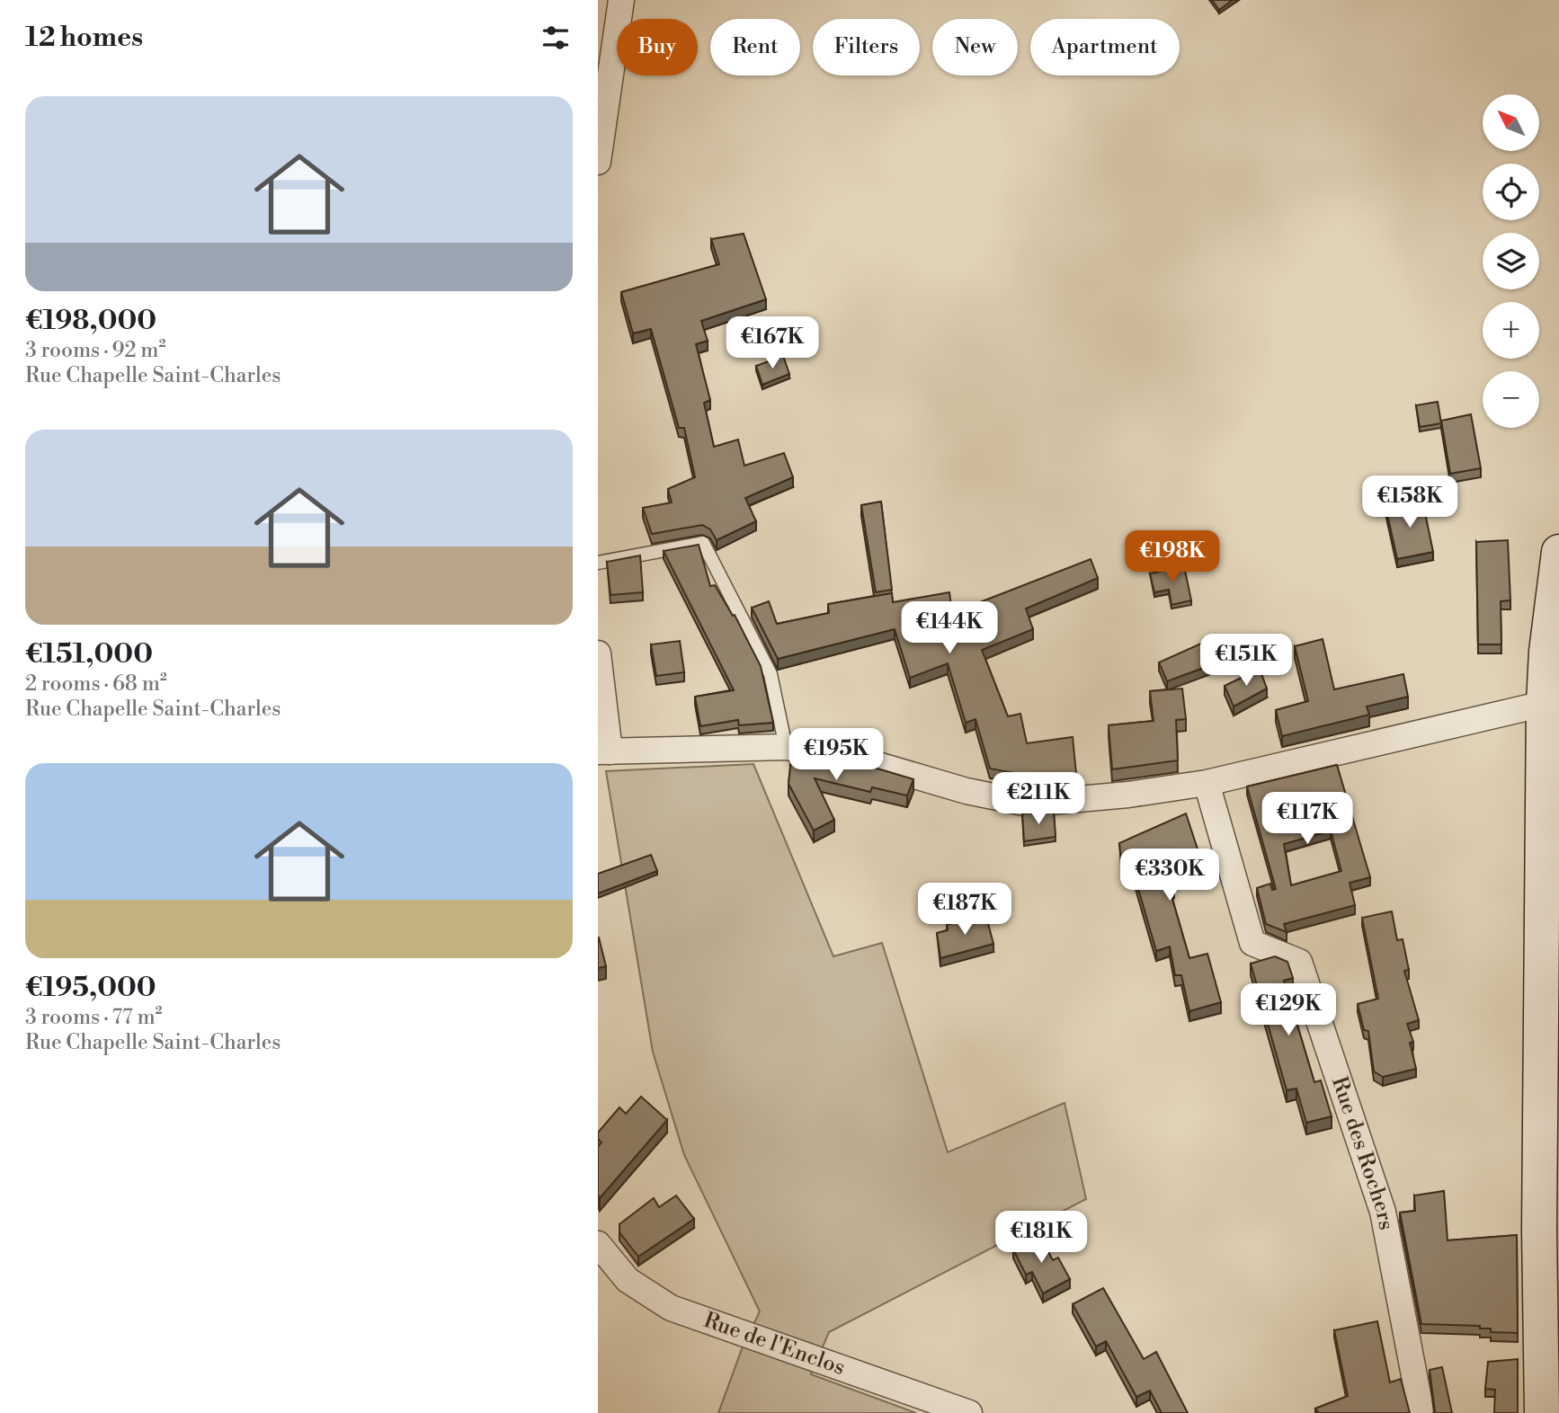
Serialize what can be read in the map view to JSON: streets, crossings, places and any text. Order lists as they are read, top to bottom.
{
  "streets": {
    "street": ["Rue des Rochers", "Rue de l'Enclos"]
  },
  "north": "top left",
  "page": {
    "heading": "12 homes",
    "chip": [
      "Buy",
      "Rent",
      "Filters",
      "New",
      "Apartment"
    ],
    "list": [
      {
        "name": "€198,000",
        "note": "3 rooms · 92 m² · Rue Chapelle Saint-Charles"
      },
      {
        "name": "€151,000",
        "note": "2 rooms · 68 m² · Rue Chapelle Saint-Charles"
      },
      {
        "name": "€195,000",
        "note": "3 rooms · 77 m² · Rue Chapelle Saint-Charles"
      }
    ],
    "map_buttons": ["+", "−"],
    "price": [
      "€167K",
      "€158K",
      "€198K",
      "€144K",
      "€151K",
      "€195K",
      "€211K",
      "€117K",
      "€330K",
      "€187K",
      "€129K",
      "€181K"
    ]
  }
}
